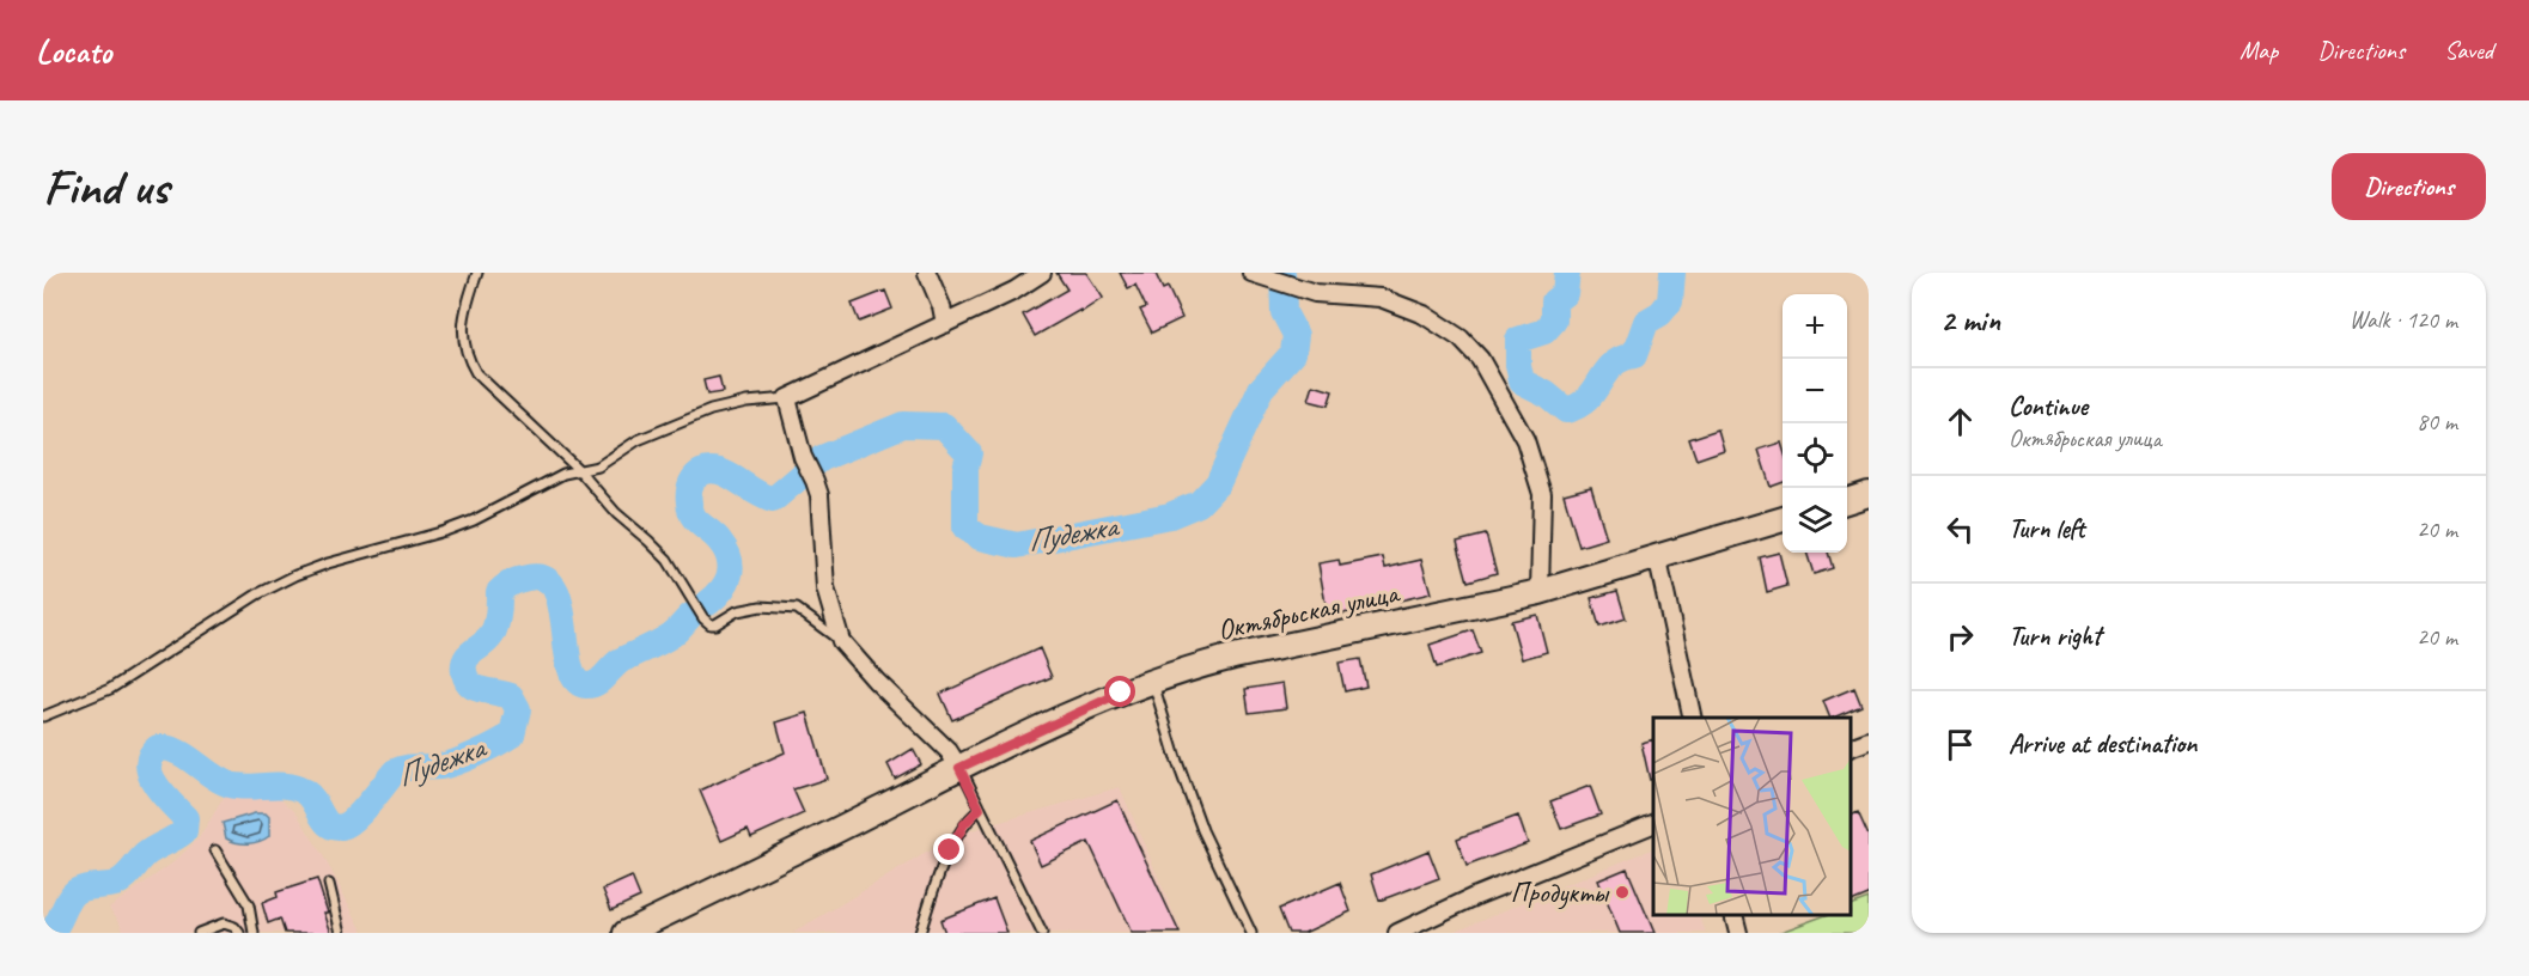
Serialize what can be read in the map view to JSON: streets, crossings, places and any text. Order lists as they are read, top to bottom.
{
  "streets": {
    "street": ["Октябрьская улица"]
  },
  "water": ["Пудежка"],
  "places": ["Продукты"],
  "page": {
    "header": "Locato",
    "nav": ["Map", "Directions", "Saved"],
    "buttons": "Directions",
    "title": "Find us",
    "heading": ["2 min", "Walk · 120 m"],
    "map_buttons": ["+", "−"],
    "list": [
      ["Continue", "Октябрьская улица", "80 m"],
      ["Turn left", "20 m"],
      ["Turn right", "20 m"],
      "Arrive at destination"
    ]
  }
}
